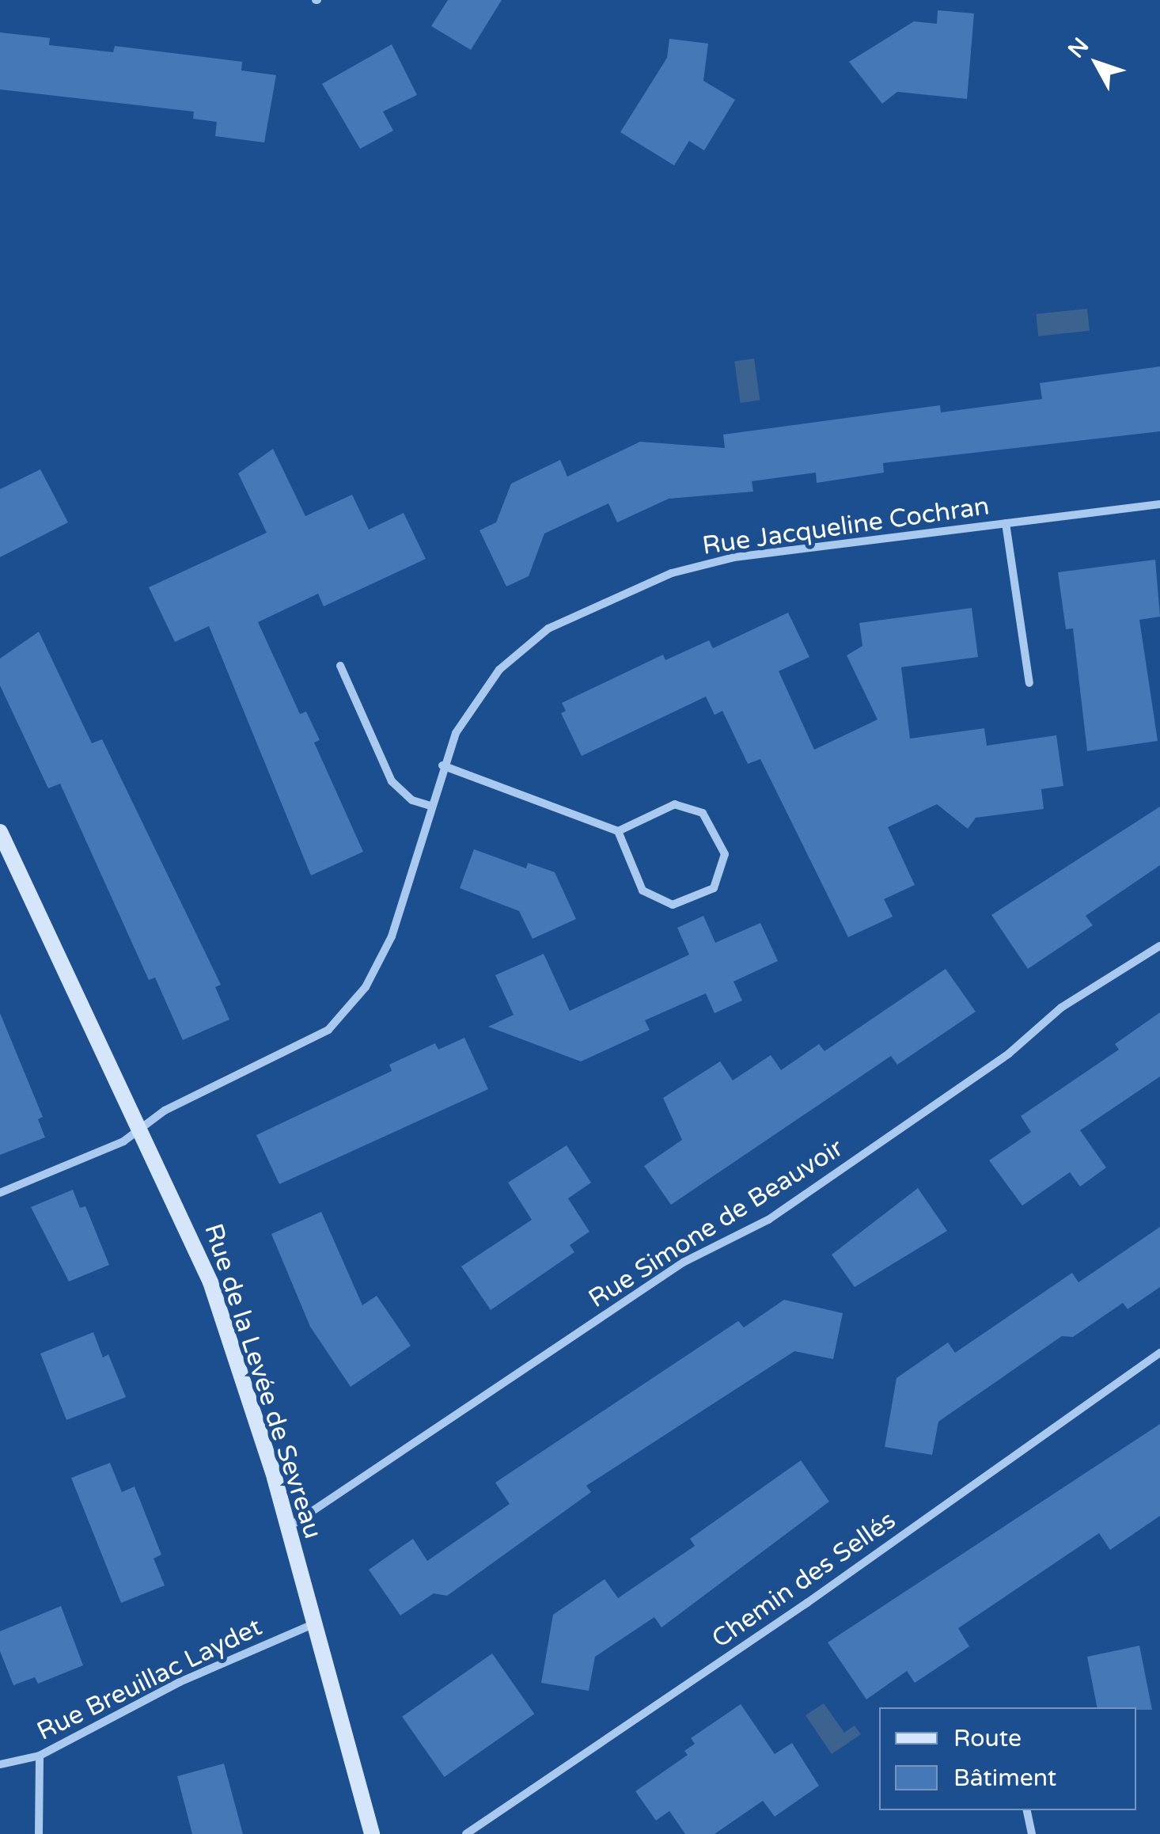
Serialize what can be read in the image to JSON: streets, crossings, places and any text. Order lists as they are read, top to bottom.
{
  "streets": {
    "street": [
      "Rue Jacqueline Cochran",
      "Rue Simone de Beauvoir",
      "Rue de la Levée de Sevreau",
      "Chemin des Sellés",
      "Rue Breuillac Laydet"
    ]
  },
  "crossings": [
    ["Rue Jacqueline Cochran", "Rue de la Levée de Sevreau"],
    ["Rue Simone de Beauvoir", "Rue de la Levée de Sevreau"],
    ["Rue de la Levée de Sevreau", "Rue Breuillac Laydet"]
  ],
  "legend": ["Route", "Bâtiment"],
  "north": "top left"
}
